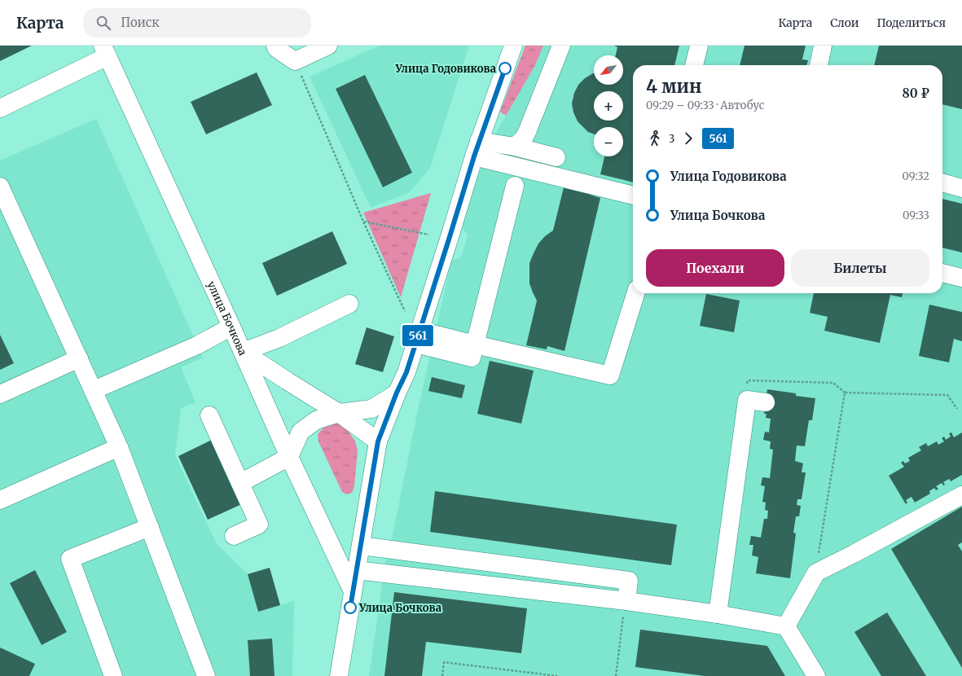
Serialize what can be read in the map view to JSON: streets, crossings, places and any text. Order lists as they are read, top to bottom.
{
  "streets": {
    "street": ["улица Бочкова"]
  },
  "places": ["Улица Годовикова", "Улица Бочкова"],
  "lines": ["bus line 561"],
  "north": "bottom left",
  "page": {
    "header": "Карта",
    "search": "Поиск",
    "nav": ["Карта", "Слои", "Поделиться"],
    "on_map": "561",
    "map_buttons": ["+", "−"],
    "heading": ["4 мин", "09:29 – 09:33 · Автобус", "80 ₽"],
    "legs": ["3", "561"],
    "list": [
      {
        "name": "Улица Годовикова",
        "value": "09:32"
      },
      {
        "name": "Улица Бочкова",
        "value": "09:33"
      }
    ],
    "buttons": ["Поехали", "Билеты"]
  }
}
